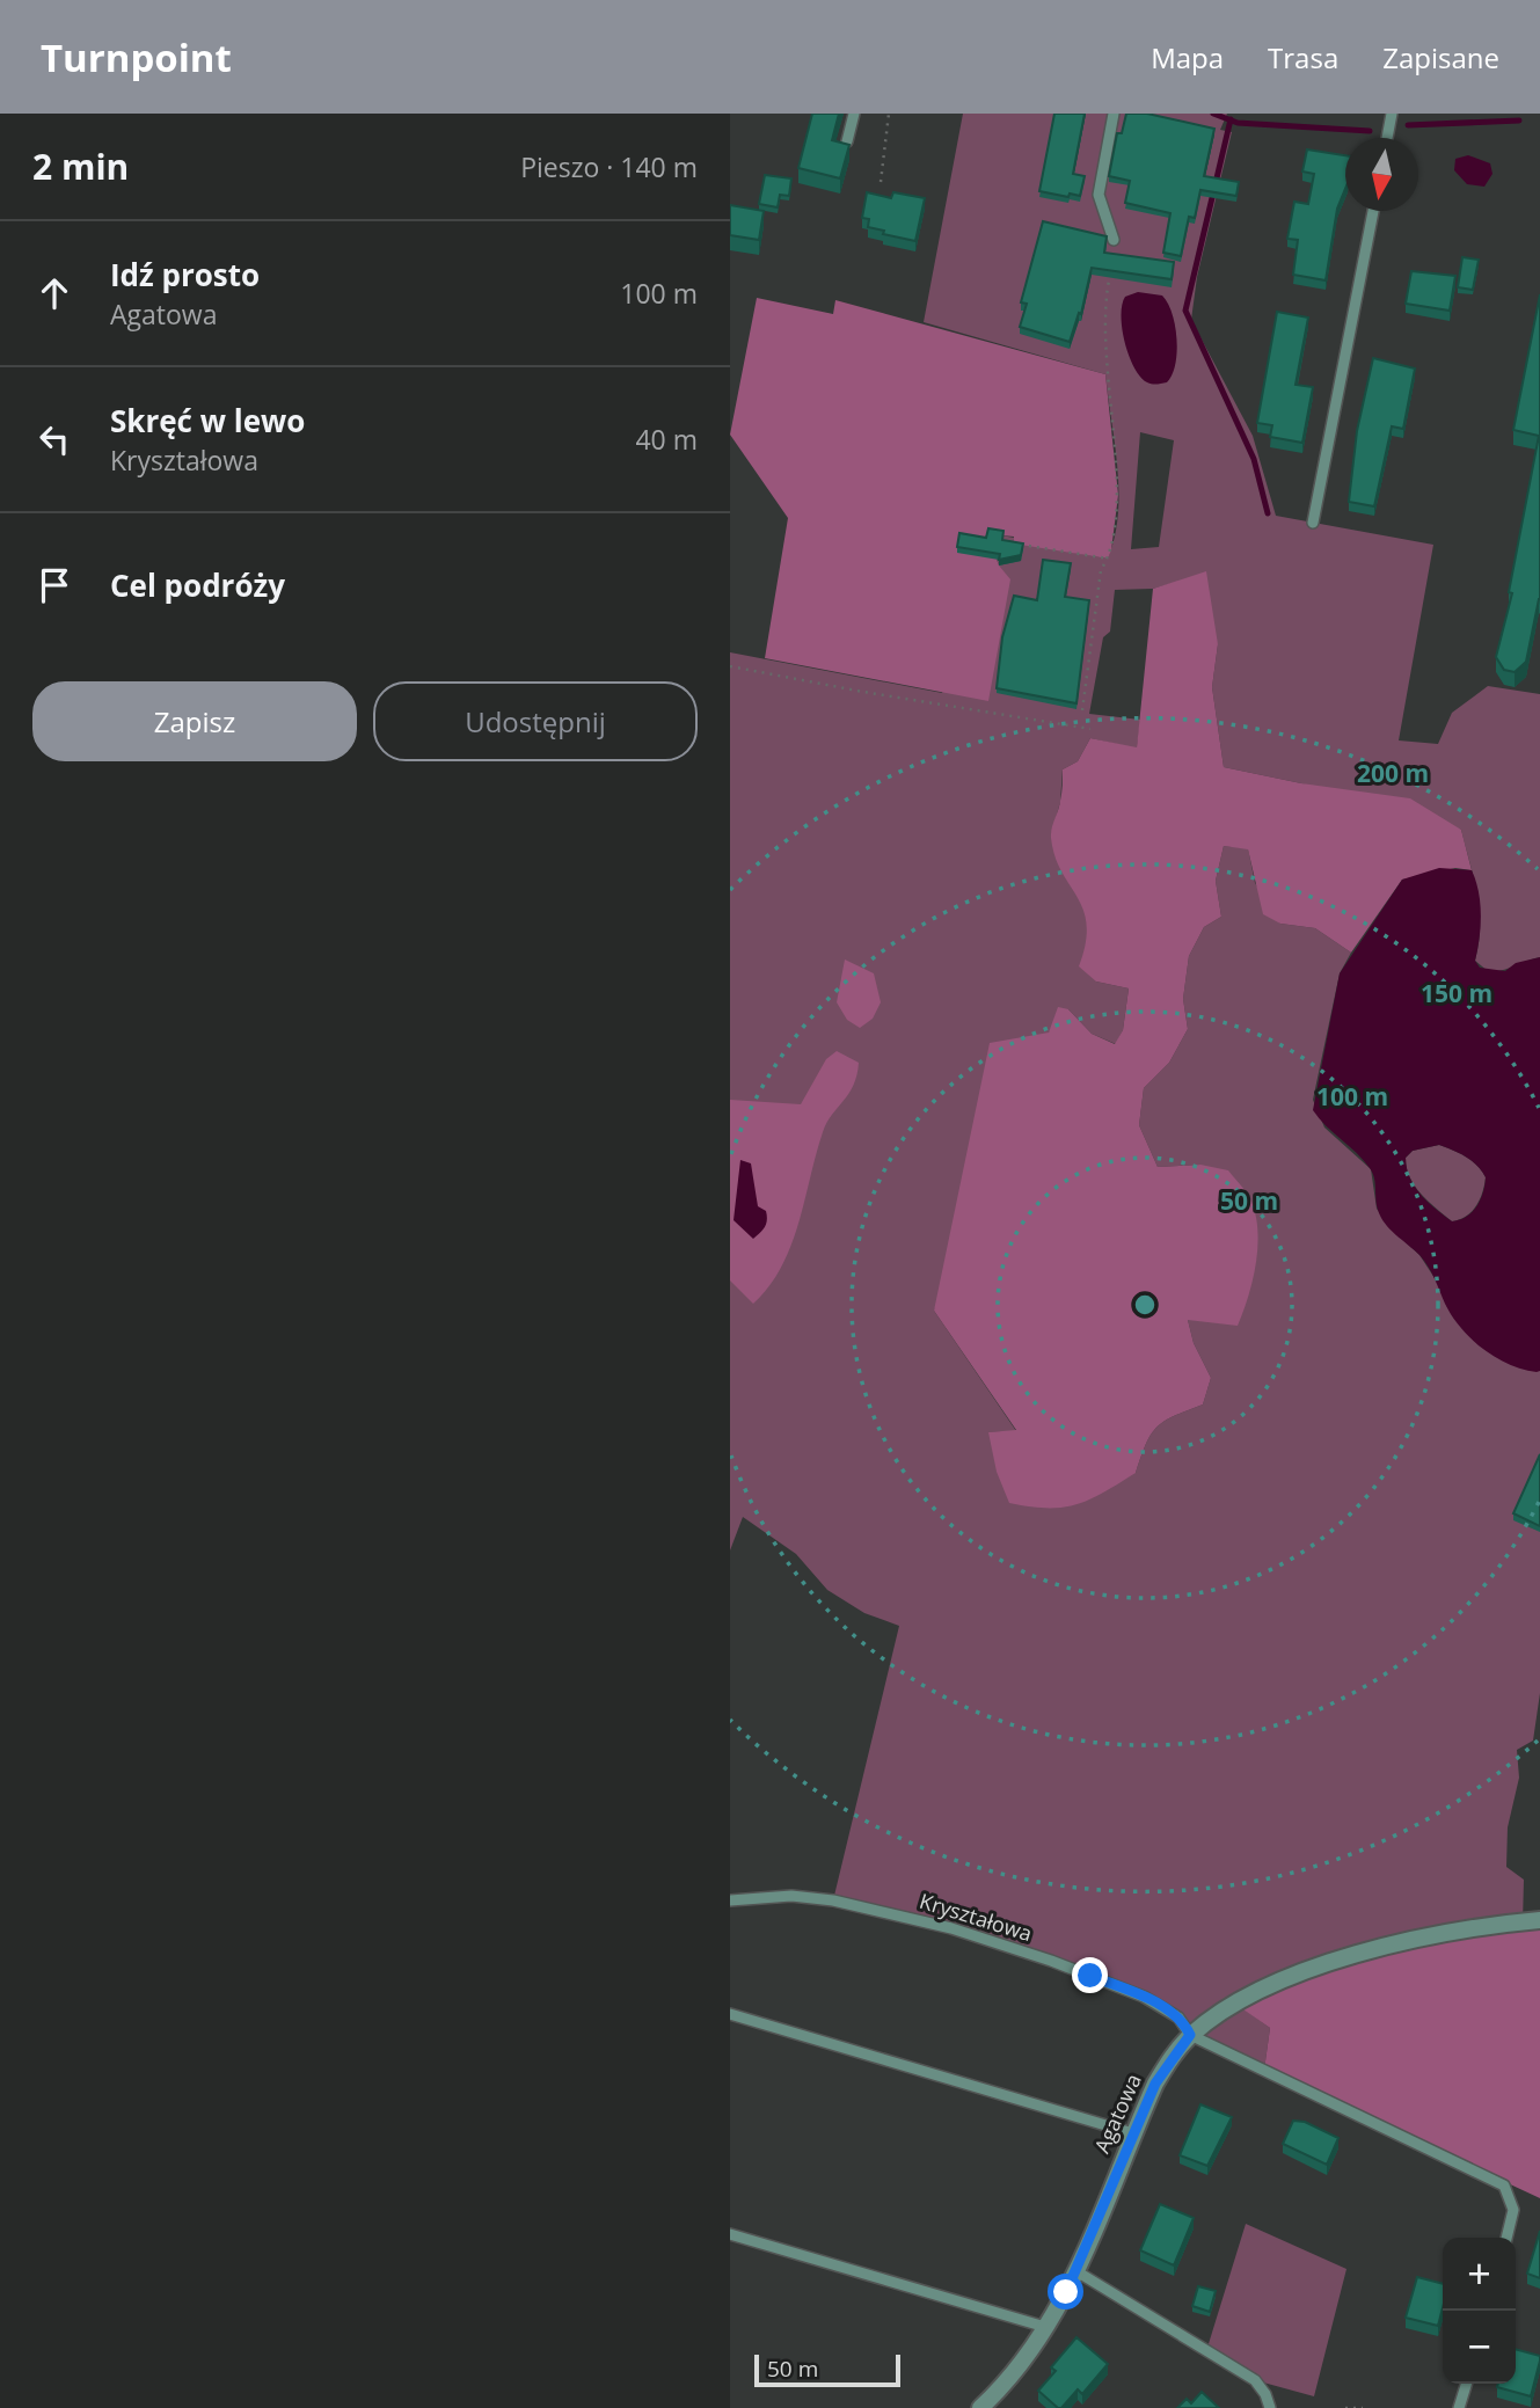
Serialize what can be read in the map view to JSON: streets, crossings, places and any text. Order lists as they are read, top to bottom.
{
  "streets": {
    "street": ["Agatowa"],
    "lane": ["Kryształowa"]
  },
  "crossings": [
    ["Kryształowa", "Agatowa"]
  ],
  "scale_bar": "50 m",
  "north": "bottom",
  "page": {
    "header": "Turnpoint",
    "nav": ["Mapa", "Trasa", "Zapisane"],
    "heading": ["2 min", "Pieszo · 140 m"],
    "list": [
      ["Idź prosto", "Agatowa", "100 m"],
      ["Skręć w lewo", "Kryształowa", "40 m"],
      "Cel podróży"
    ],
    "buttons": ["Zapisz", "Udostępnij"],
    "map_buttons": ["+", "−"],
    "scale": "50 m"
  },
  "rings": [
    "200 m",
    "150 m",
    "100 m",
    "50 m"
  ]
}
